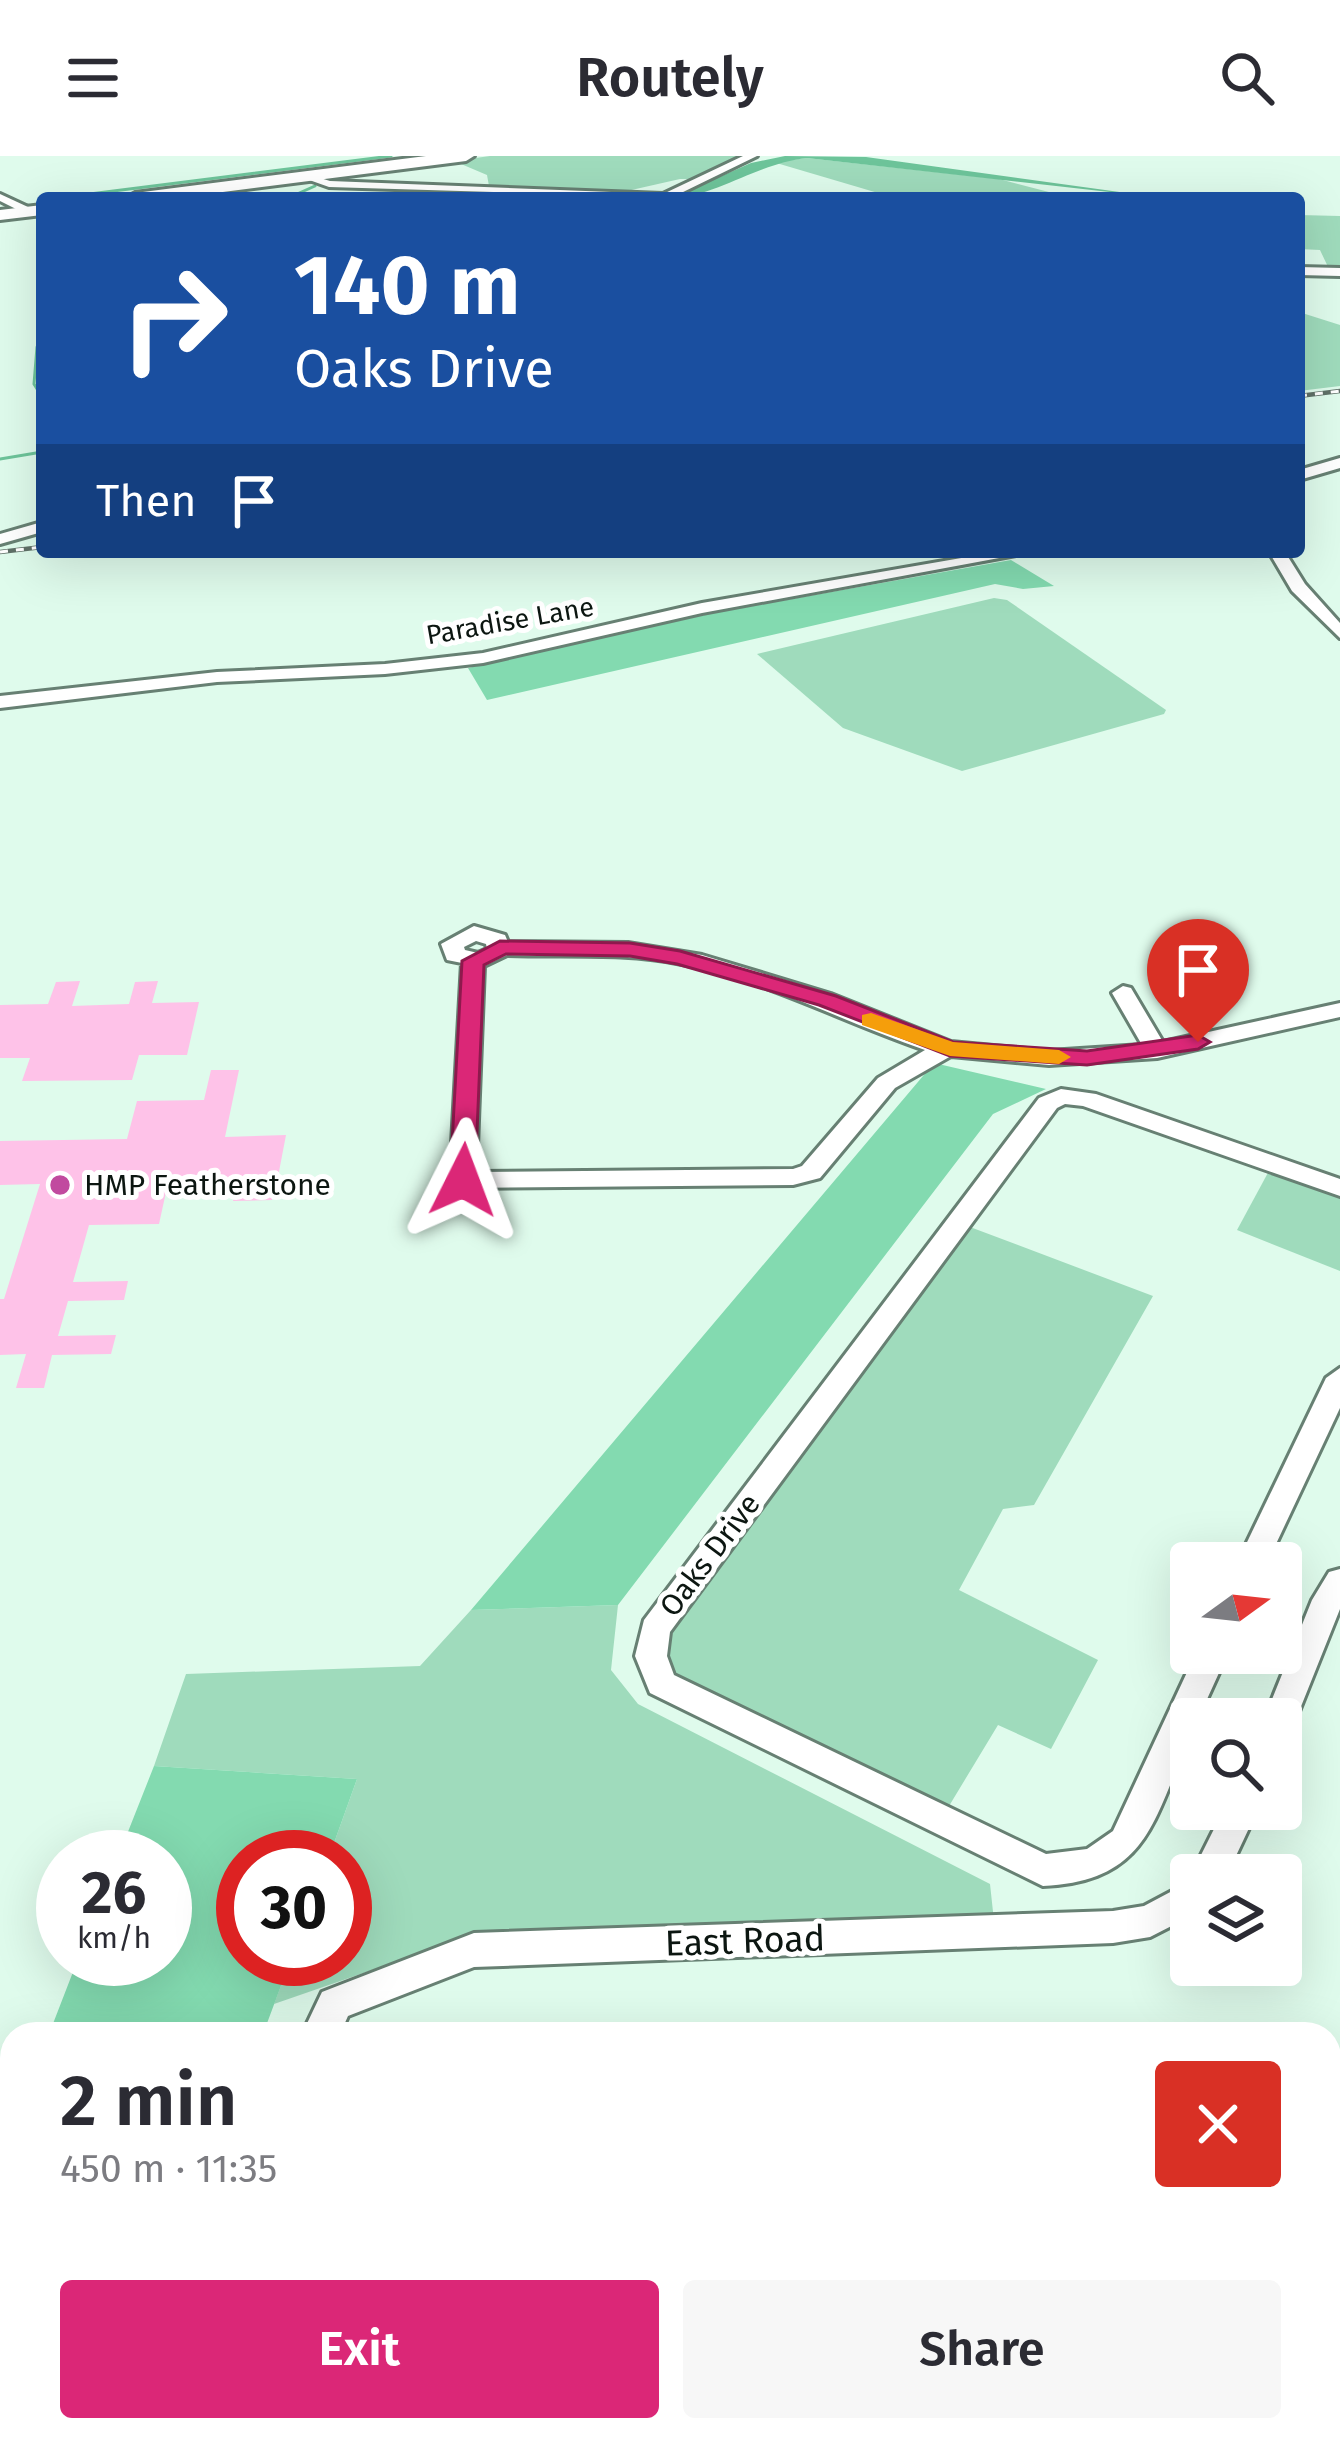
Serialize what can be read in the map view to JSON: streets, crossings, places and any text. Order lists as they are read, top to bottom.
{
  "streets": {
    "street": ["Paradise Lane", "Oaks Drive", "East Road"]
  },
  "places": ["HMP Featherstone"],
  "north": "right",
  "page": {
    "header": "Routely",
    "turn": ["140 m", "Oaks Drive"],
    "then": "Then",
    "speed": "26 km/h",
    "limit": "30",
    "heading": ["2 min", "450 m · 11:35"],
    "buttons": ["Exit", "Share"]
  }
}
